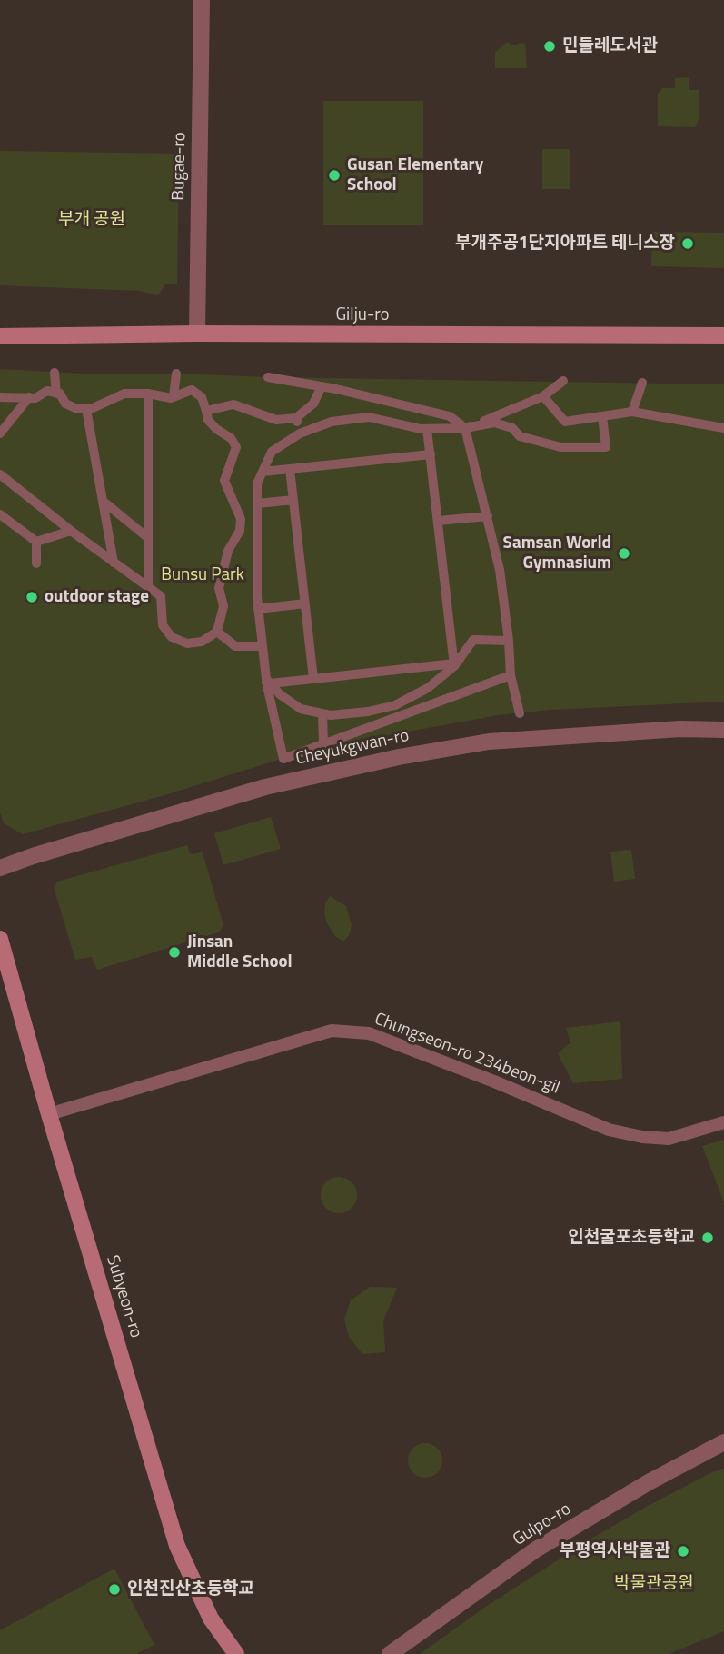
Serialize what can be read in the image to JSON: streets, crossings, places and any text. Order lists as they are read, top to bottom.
{
  "streets": {
    "main road": ["Gilju-ro", "Subyeon-ro"],
    "street": [
      "Bugae-ro",
      "Cheyukgwan-ro",
      "Chungseon-ro 234beon-gil",
      "Gulpo-ro"
    ]
  },
  "crossings": [
    ["Bugae-ro", "Gilju-ro"],
    ["Chungseon-ro 234beon-gil", "Subyeon-ro"]
  ],
  "parks": ["부개 공원", "Bunsu Park", "박물관공원"],
  "places": [
    "민들레도서관",
    "Gusan Elementary School",
    "부개주공1단지아파트 테니스장",
    "Samsan World Gymnasium",
    "outdoor stage",
    "Jinsan Middle School",
    "인천굴포초등학교",
    "부평역사박물관",
    "인천진산초등학교"
  ]
}
